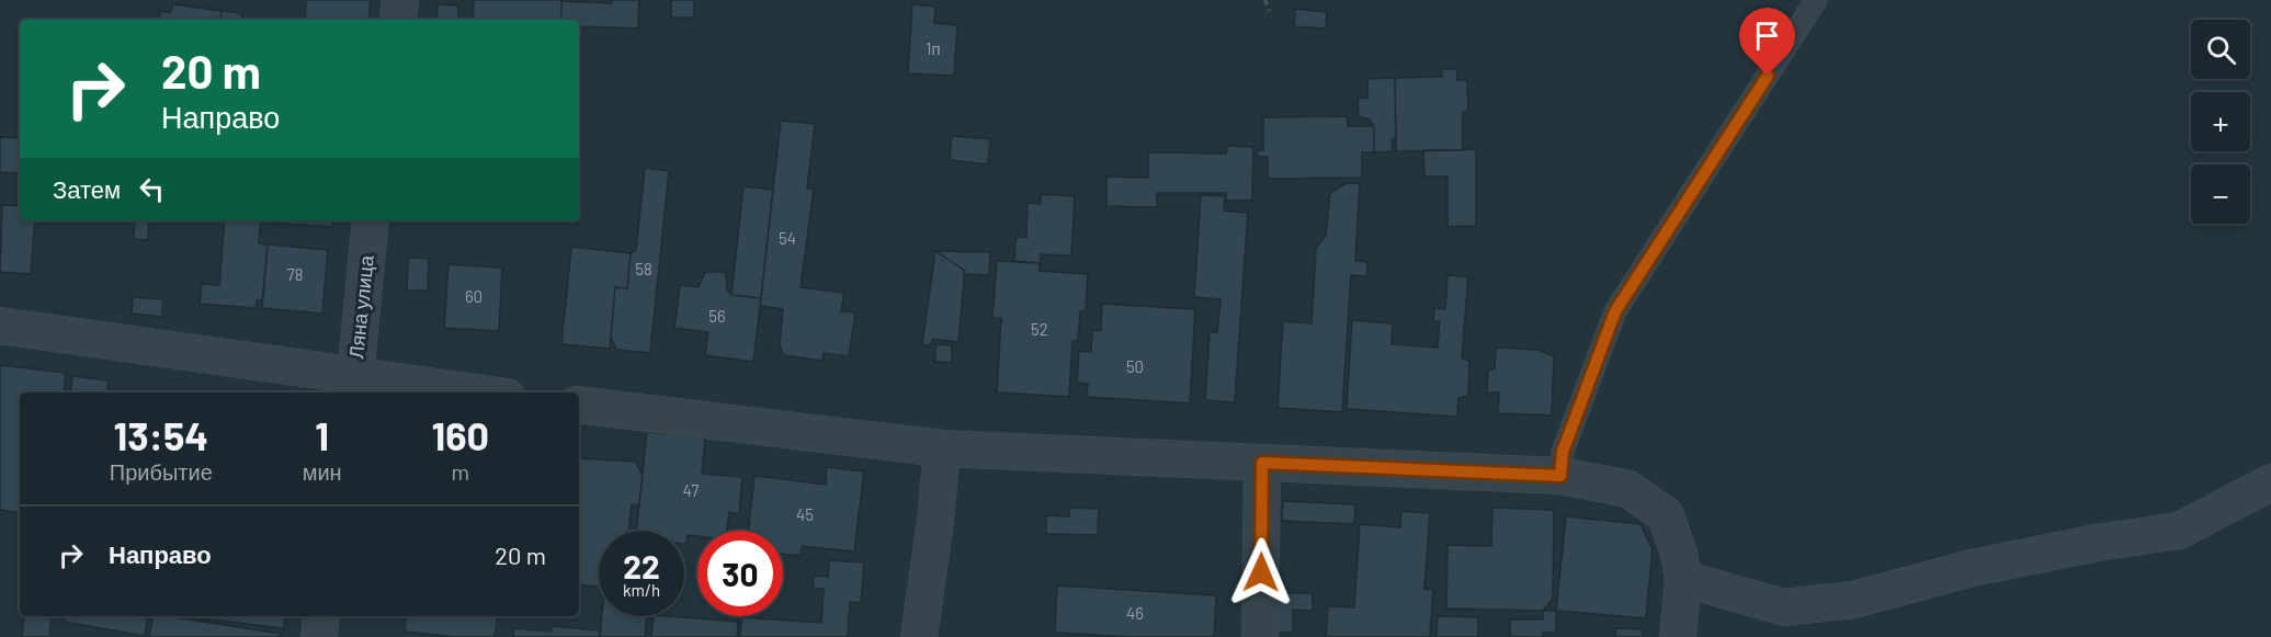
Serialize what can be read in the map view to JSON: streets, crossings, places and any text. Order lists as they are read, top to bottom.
{
  "streets": {
    "street": ["Ляна улица"]
  },
  "house_numbers": [
    "1п",
    "54",
    "58",
    "78",
    "60",
    "56",
    "52",
    "50",
    "47",
    "45",
    "46"
  ],
  "page": {
    "map_buttons": ["+", "−"],
    "turn": ["20 m", "Направо"],
    "then": "Затем",
    "eta": [
      "13:54",
      "Прибытие",
      "1",
      "мин",
      "160",
      "m"
    ],
    "list": [
      {
        "name": "Направо",
        "value": "20 m"
      }
    ],
    "speed": "22 km/h",
    "limit": "30"
  }
}
